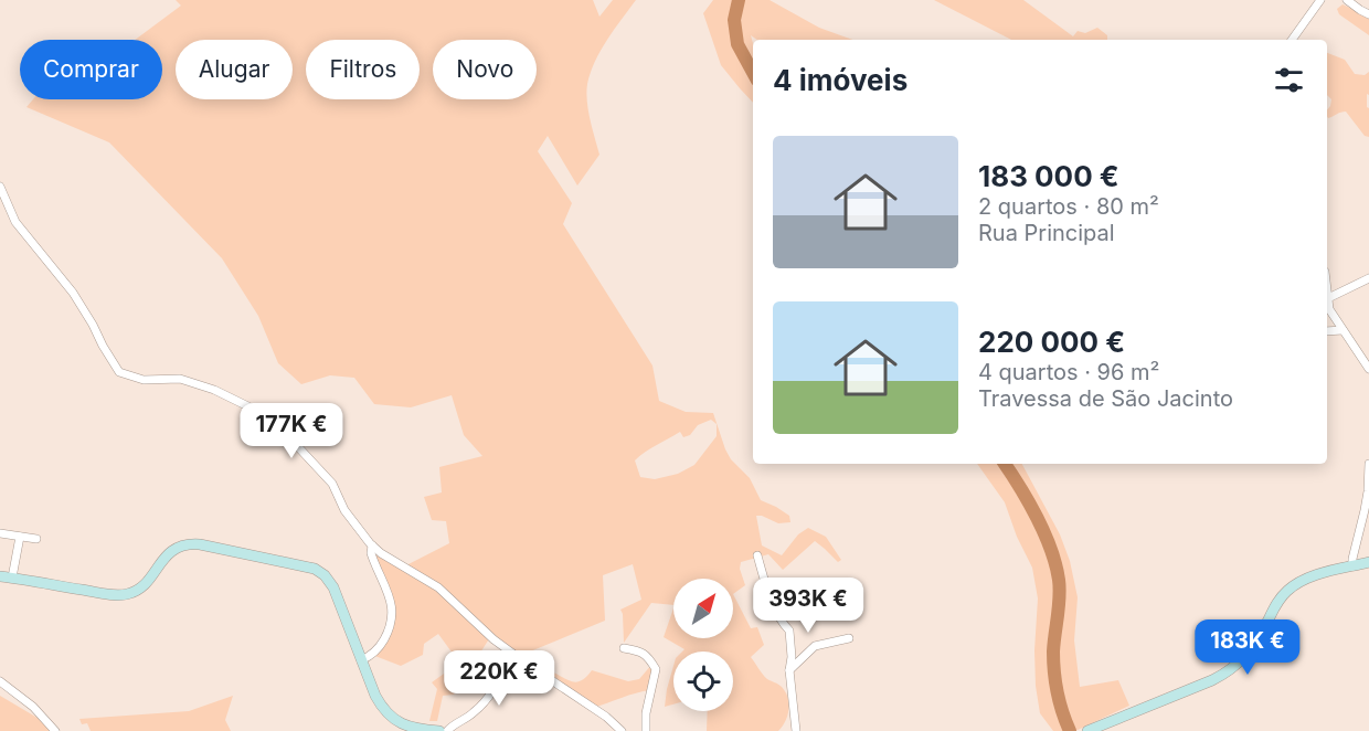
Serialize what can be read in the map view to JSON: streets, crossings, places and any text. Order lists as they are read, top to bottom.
{
  "north": "top right",
  "page": {
    "chip": [
      "Comprar",
      "Alugar",
      "Filtros",
      "Novo"
    ],
    "heading": "4 imóveis",
    "list": [
      {
        "name": "183 000 €",
        "note": "2 quartos · 80 m² · Rua Principal"
      },
      {
        "name": "220 000 €",
        "note": "4 quartos · 96 m² · Travessa de São Jacinto"
      }
    ],
    "price": [
      "177K €",
      "393K €",
      "183K €",
      "220K €"
    ]
  }
}
